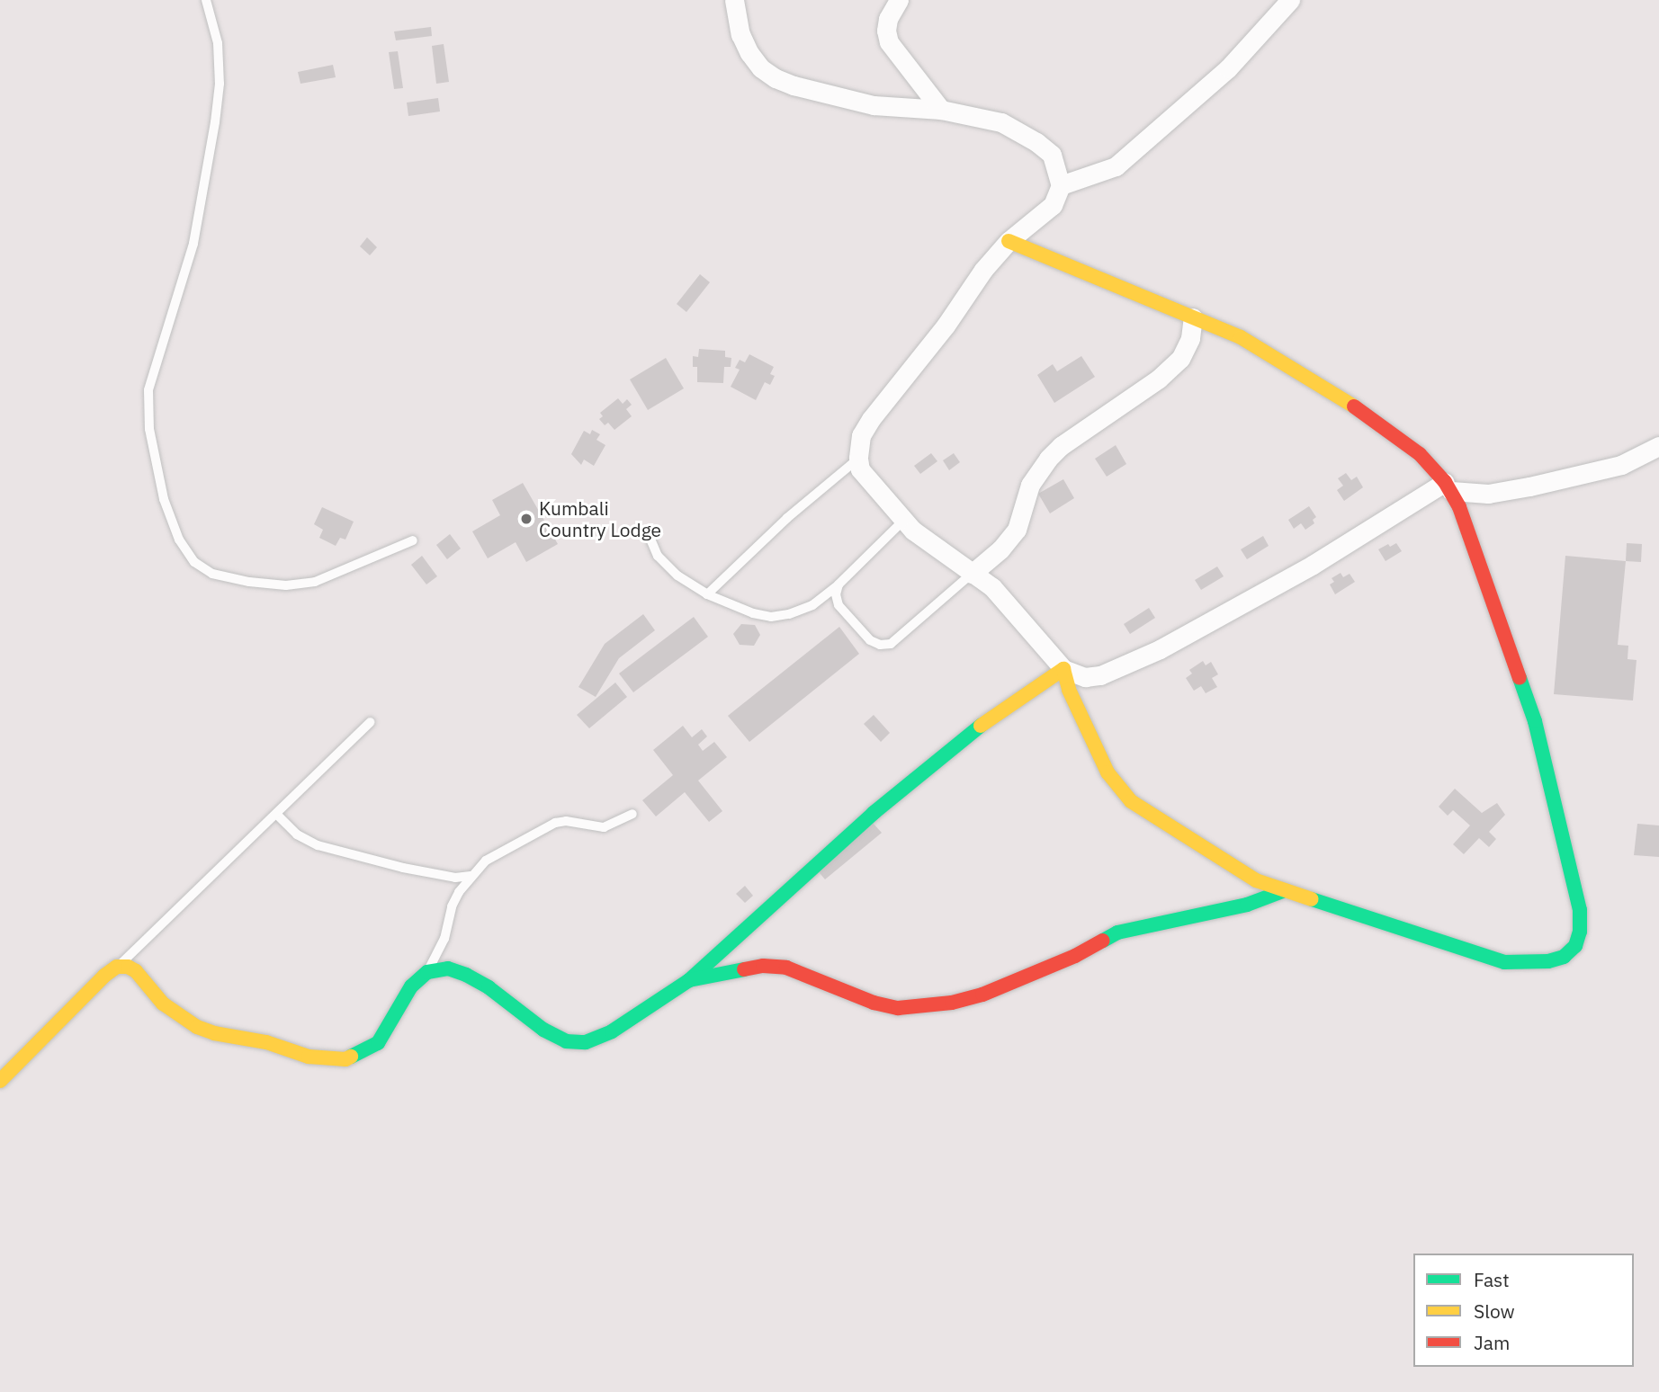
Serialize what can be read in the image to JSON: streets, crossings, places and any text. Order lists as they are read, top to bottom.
{
  "places": ["Kumbali Country Lodge"],
  "legend": ["Fast", "Slow", "Jam"]
}
